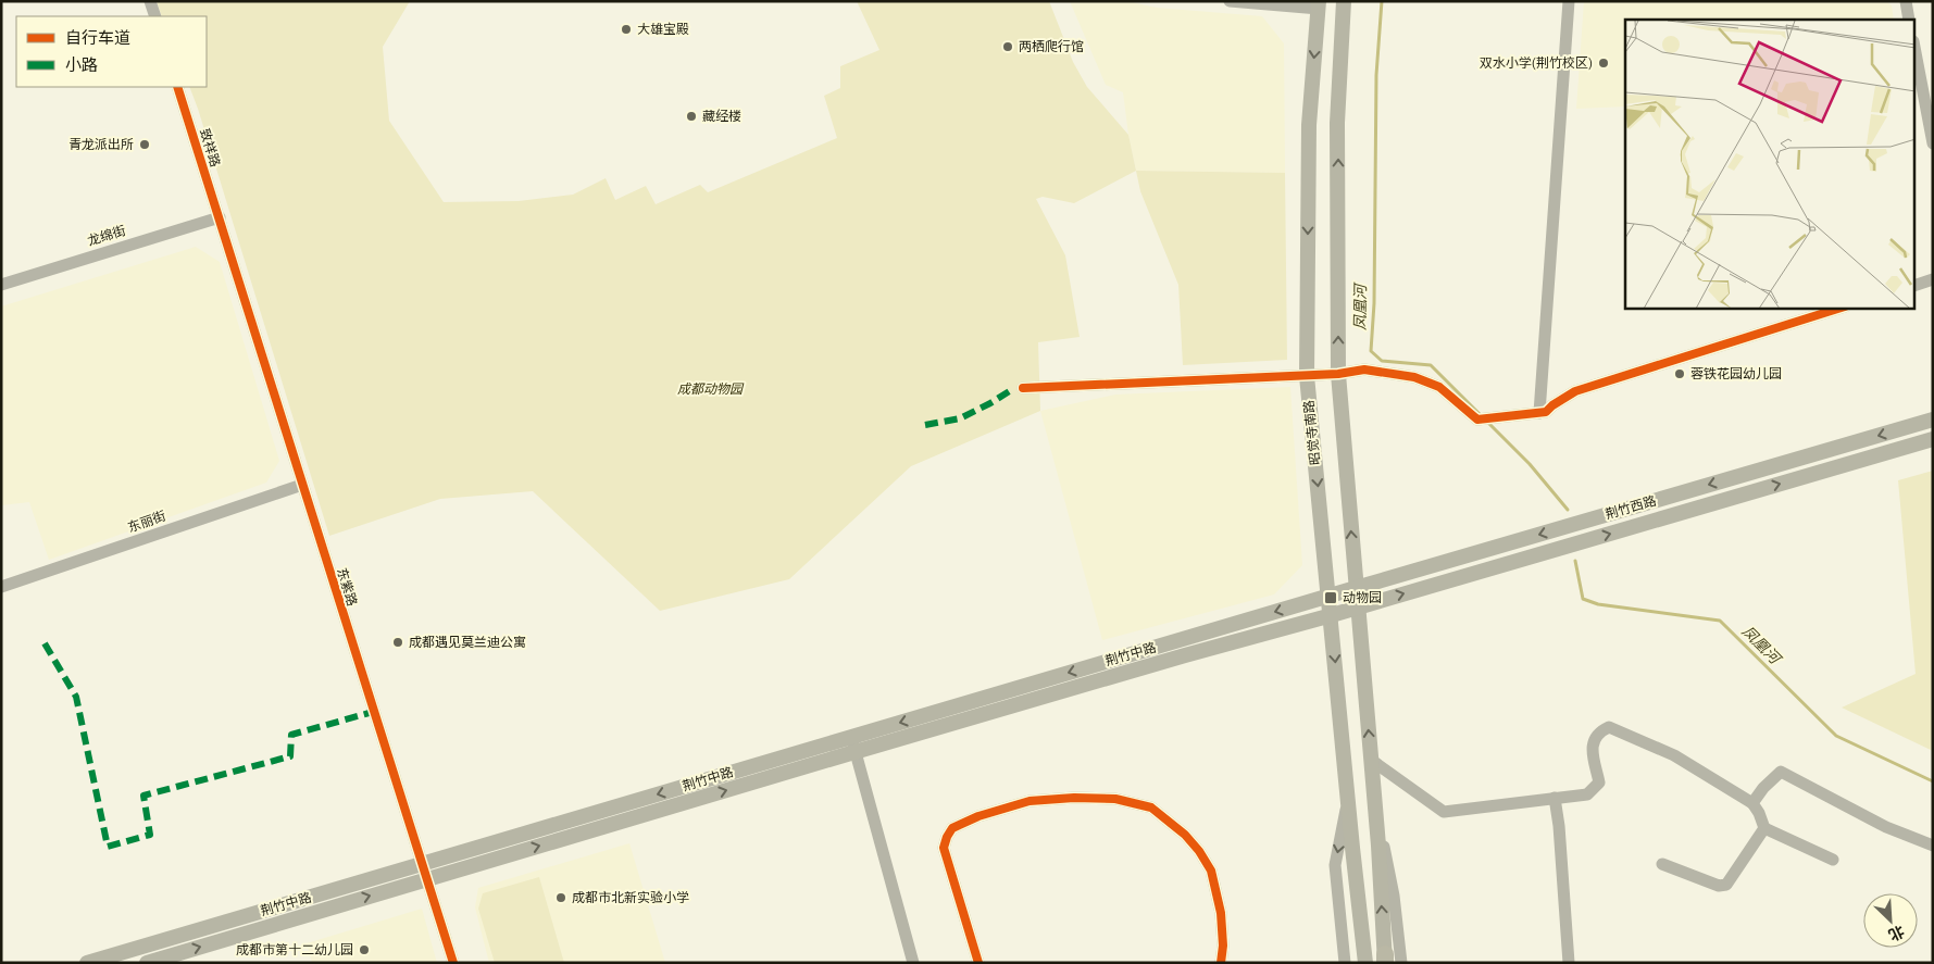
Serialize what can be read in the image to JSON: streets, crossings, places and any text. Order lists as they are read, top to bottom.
{
  "streets": {
    "main road": ["昭觉寺南路", "荆竹西路", "荆竹中路"],
    "street": [
      "致祥路",
      "龙绵街",
      "东丽街",
      "东紫路"
    ]
  },
  "crossings": [
    ["致祥路", "龙绵街"],
    ["致祥路", "东紫路"],
    ["龙绵街", "东紫路"],
    ["昭觉寺南路", "荆竹西路"],
    ["昭觉寺南路", "荆竹中路"],
    ["荆竹西路", "荆竹中路"],
    ["东丽街", "东紫路"],
    ["东紫路", "荆竹中路"]
  ],
  "water": ["凤凰河"],
  "parks": ["成都动物园"],
  "places": {
    "other": [
      "大雄宝殿",
      "两栖爬行馆",
      "双水小学(荆竹校区)",
      "藏经楼",
      "青龙派出所",
      "蓉铁花园幼儿园",
      "成都遇见莫兰迪公寓",
      "成都市北新实验小学",
      "成都市第十二幼儿园"
    ],
    "transit": ["动物园"]
  },
  "legend": ["自行车道", "小路"],
  "north": "bottom right"
}
